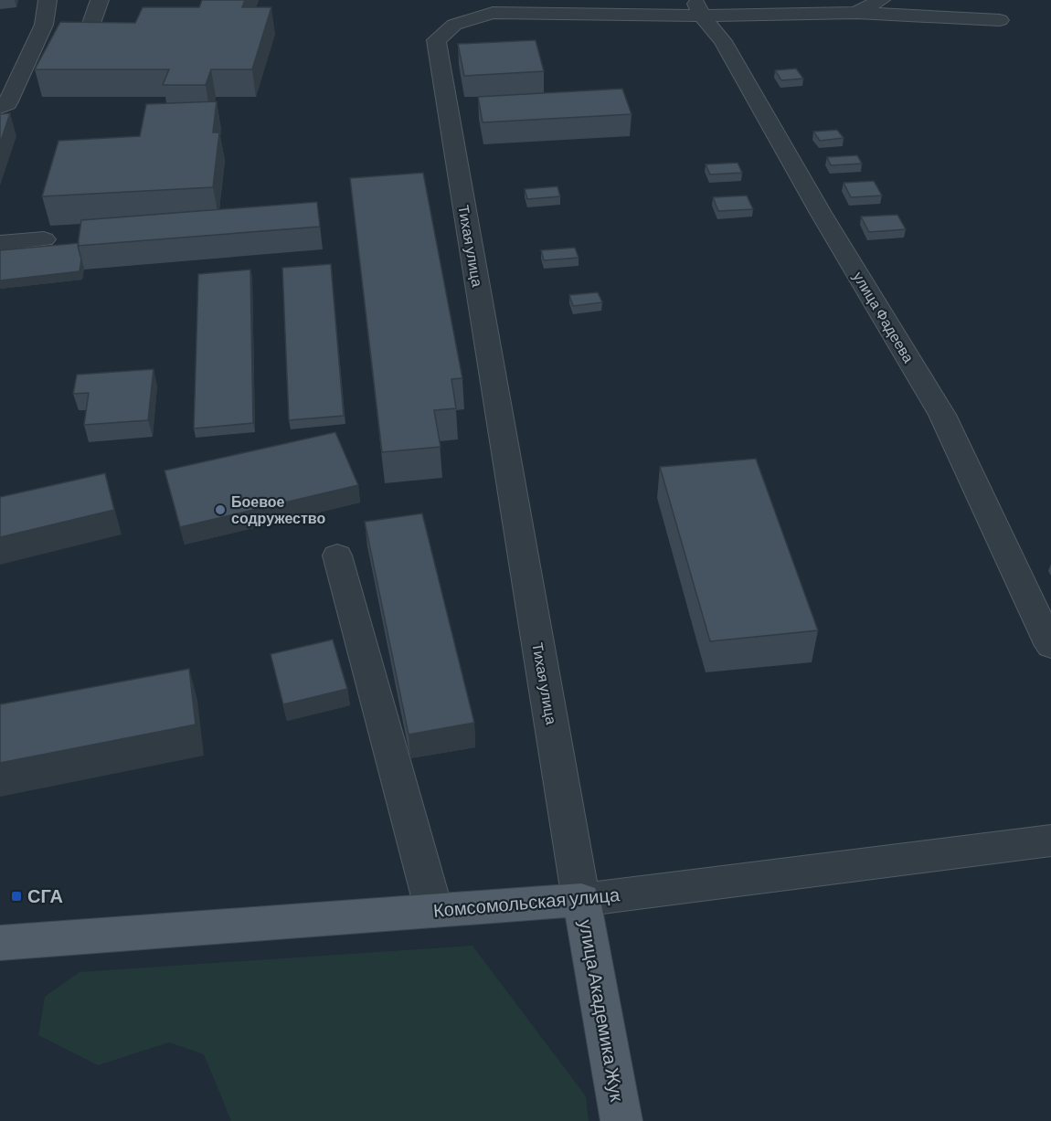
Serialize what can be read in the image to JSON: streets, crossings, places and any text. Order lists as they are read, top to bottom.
{
  "streets": {
    "main road": ["Комсомольская улица", "улица Академика Жук"],
    "street": ["Тихая улица", "улица Фадеева"]
  },
  "crossings": [
    ["Тихая улица", "улица Фадеева"],
    ["Тихая улица", "Комсомольская улица"],
    ["Тихая улица", "улица Академика Жук"],
    ["Комсомольская улица", "улица Академика Жук"]
  ],
  "places": {
    "other": ["Боевое содружество"],
    "transit": ["СГА"]
  }
}
